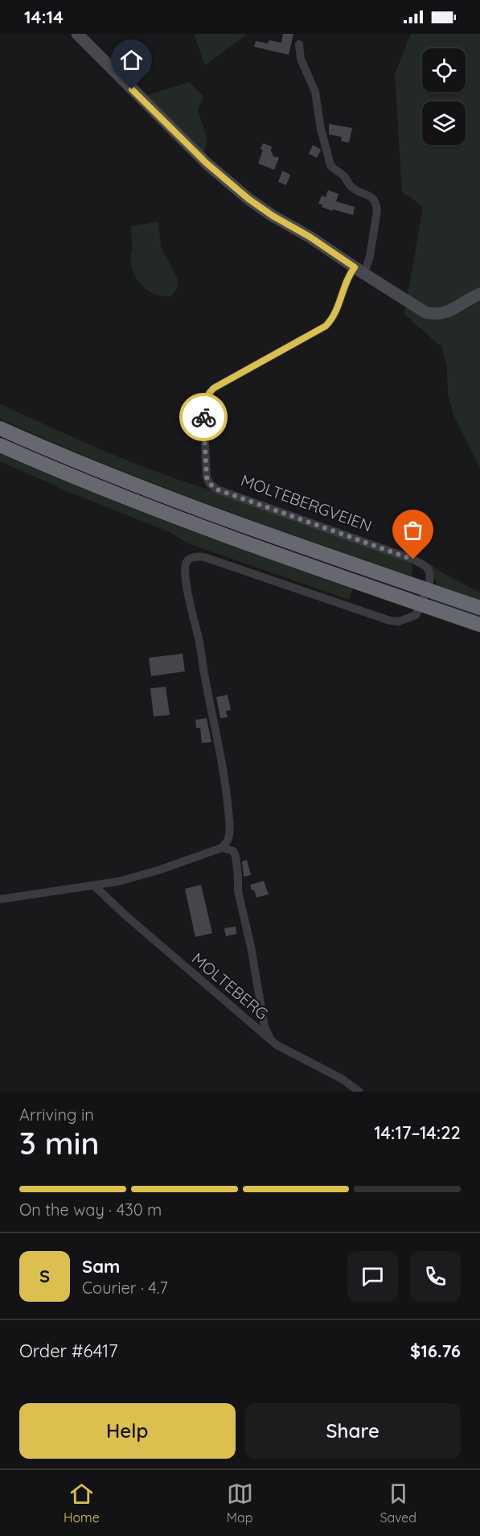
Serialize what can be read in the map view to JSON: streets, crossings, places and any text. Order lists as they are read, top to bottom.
{
  "streets": {
    "street": ["MOLTEBERGVEIEN", "MOLTEBERG"]
  },
  "page": {
    "status": "14:14",
    "heading": ["3 min", "Arriving in", "14:17–14:22"],
    "panel": [
      "Sam",
      "Courier · 4.7",
      "Order #6417",
      "$16.76"
    ],
    "bar": "On the way · 430 m",
    "round": "S",
    "buttons": ["Help", "Share"],
    "tabs": ["Home", "Map", "Saved"]
  }
}
